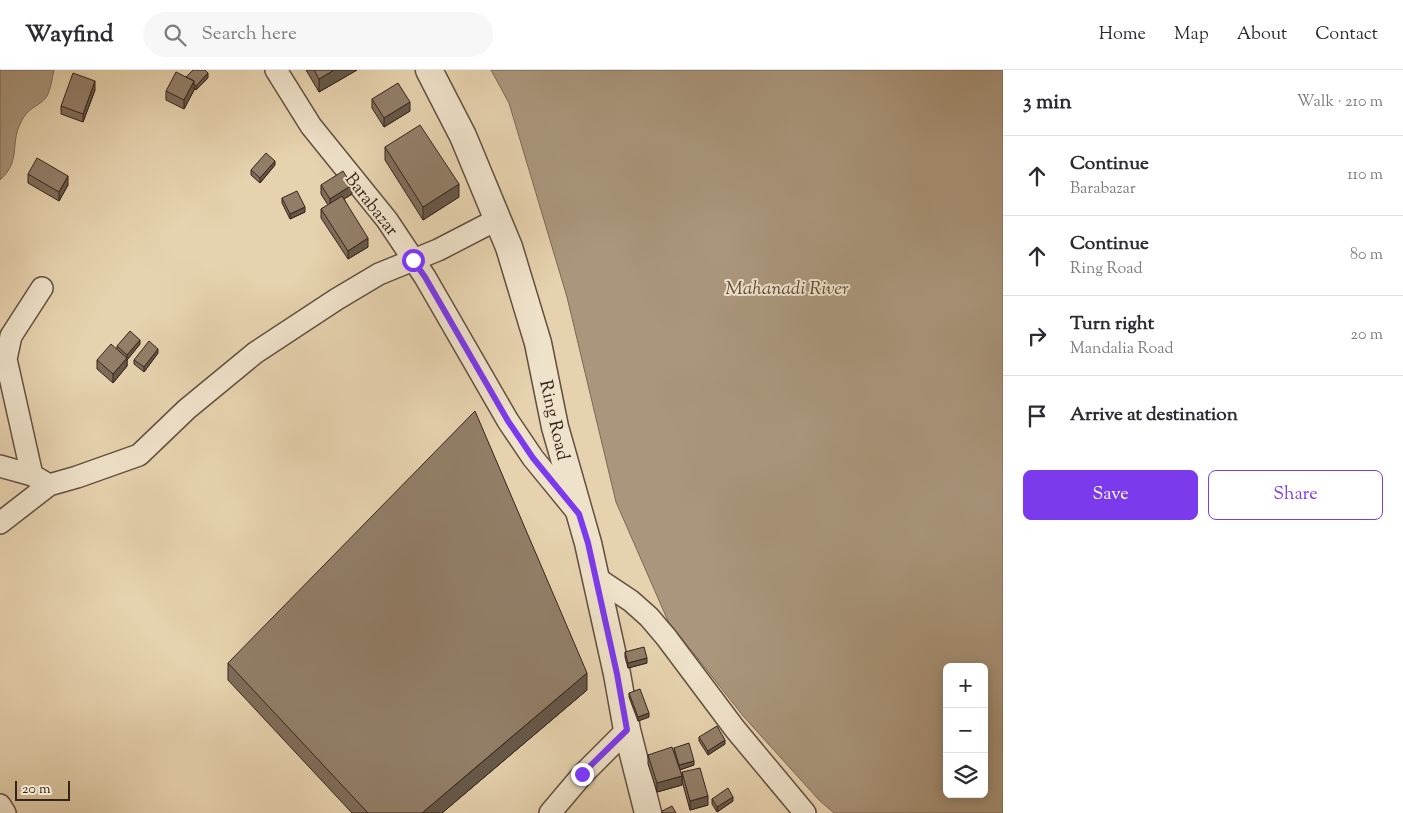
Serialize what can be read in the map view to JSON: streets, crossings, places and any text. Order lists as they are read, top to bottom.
{
  "streets": {
    "street": ["Barabazar", "Ring Road"]
  },
  "crossings": [
    ["Barabazar", "Ring Road"]
  ],
  "water": ["Mahanadi River"],
  "scale_bar": "20 m",
  "page": {
    "header": "Wayfind",
    "search": "Search here",
    "nav": [
      "Home",
      "Map",
      "About",
      "Contact"
    ],
    "heading": ["3 min", "Walk · 210 m"],
    "list": [
      ["Continue", "Barabazar", "110 m"],
      ["Continue", "Ring Road", "80 m"],
      ["Turn right", "Mandalia Road", "20 m"],
      "Arrive at destination"
    ],
    "buttons": ["Save", "Share"],
    "map_buttons": ["+", "−"],
    "scale": "20 m"
  }
}
